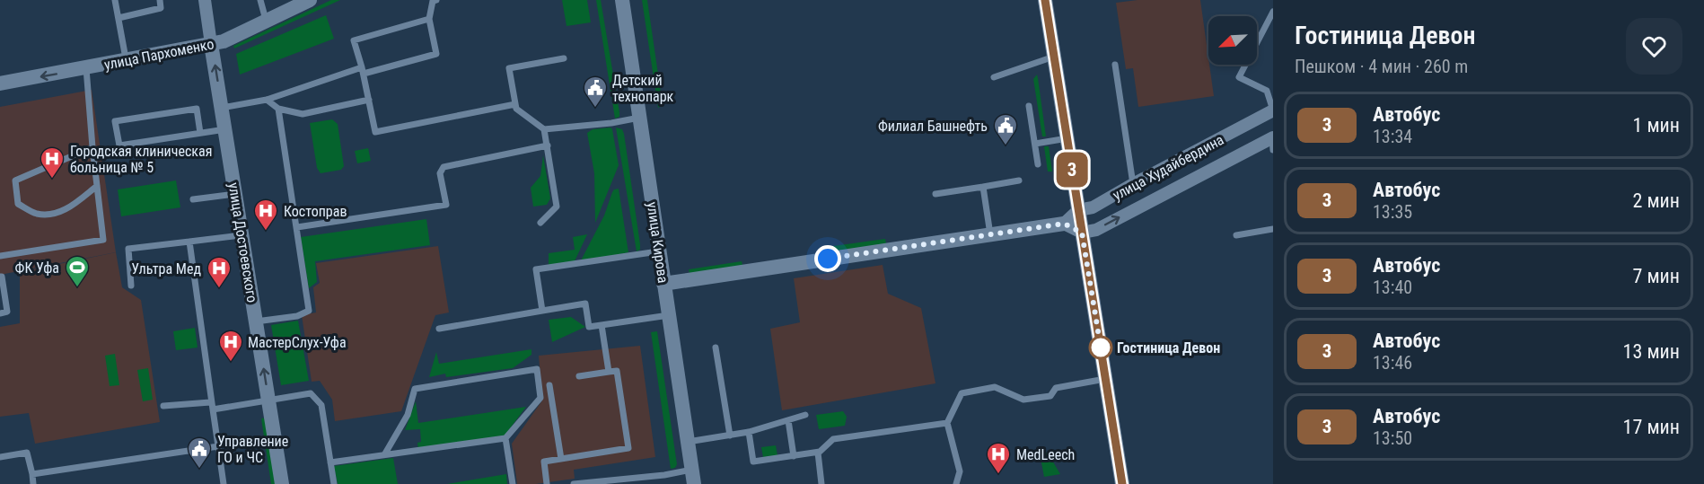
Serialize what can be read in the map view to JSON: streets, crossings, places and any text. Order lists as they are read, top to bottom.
{
  "streets": {
    "street": [
      "улица Пархоменко",
      "улица Худайбердина",
      "улица Достоевского",
      "улица Кирова"
    ]
  },
  "crossings": [
    ["улица Пархоменко", "улица Достоевского"]
  ],
  "places": {
    "public building": ["Детский технопарк", "Филиал Башнефть", "Управление ГО и ЧС"],
    "hospital": [
      "Городская клиническая больница № 5",
      "Костоправ",
      "Ультра Мед",
      "МастерСлух-Уфа",
      "MedLeech"
    ],
    "sports": ["ФК Уфа"],
    "other": ["Гостиница Девон"]
  },
  "lines": ["bus line 3"],
  "north": "bottom left",
  "page": {
    "on_map": "3",
    "heading": ["Гостиница Девон", "Пешком · 4 мин · 260 m"],
    "list": [
      {
        "mark": "3",
        "name": "Автобус",
        "note": "13:34",
        "value": "1 мин"
      },
      {
        "mark": "3",
        "name": "Автобус",
        "note": "13:35",
        "value": "2 мин"
      },
      {
        "mark": "3",
        "name": "Автобус",
        "note": "13:40",
        "value": "7 мин"
      },
      {
        "mark": "3",
        "name": "Автобус",
        "note": "13:46",
        "value": "13 мин"
      },
      {
        "mark": "3",
        "name": "Автобус",
        "note": "13:50",
        "value": "17 мин"
      }
    ]
  }
}
